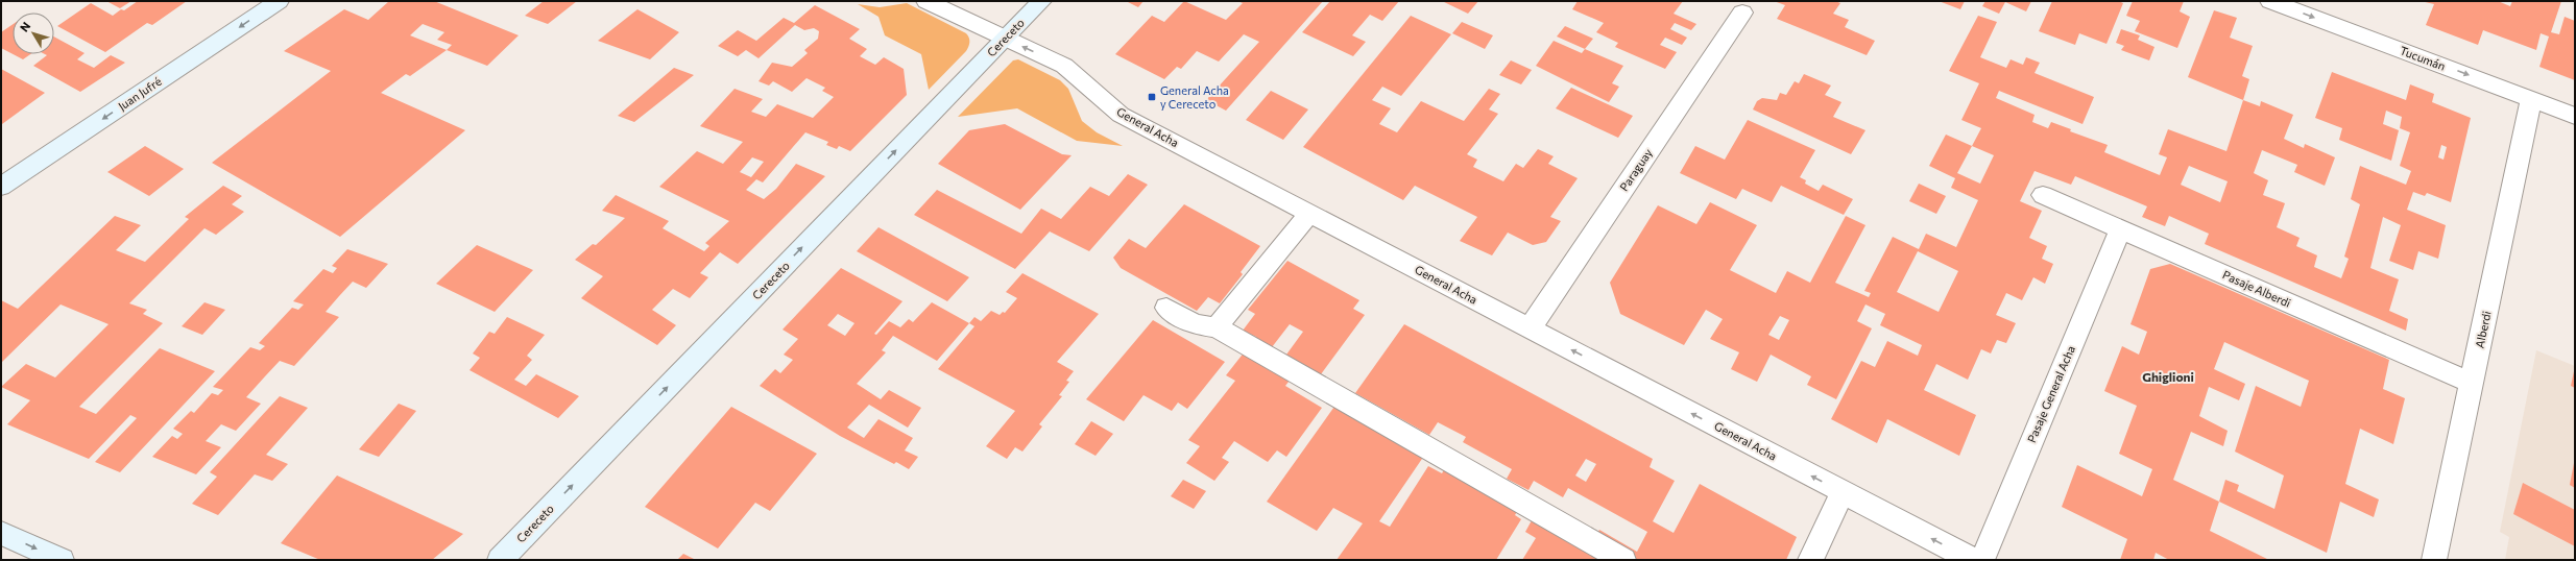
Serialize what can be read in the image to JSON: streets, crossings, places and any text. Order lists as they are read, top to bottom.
{
  "streets": {
    "main road": ["Cereceto", "Juan Jufré"],
    "street": [
      "Tucumán",
      "General Acha",
      "Paraguay",
      "Pasaje Alberdi",
      "Alberdi",
      "Pasaje General Acha"
    ]
  },
  "crossings": [
    ["Cereceto", "General Acha"],
    ["Tucumán", "Alberdi"],
    ["General Acha", "Paraguay"],
    ["Pasaje Alberdi", "Alberdi"],
    ["Pasaje Alberdi", "Pasaje General Acha"]
  ],
  "one_way": ["Cereceto", "Tucumán", "Juan Jufré"],
  "districts": ["Ghiglioni"],
  "places": {
    "transit": ["General Acha y Cereceto"]
  },
  "north": "top left"
}
